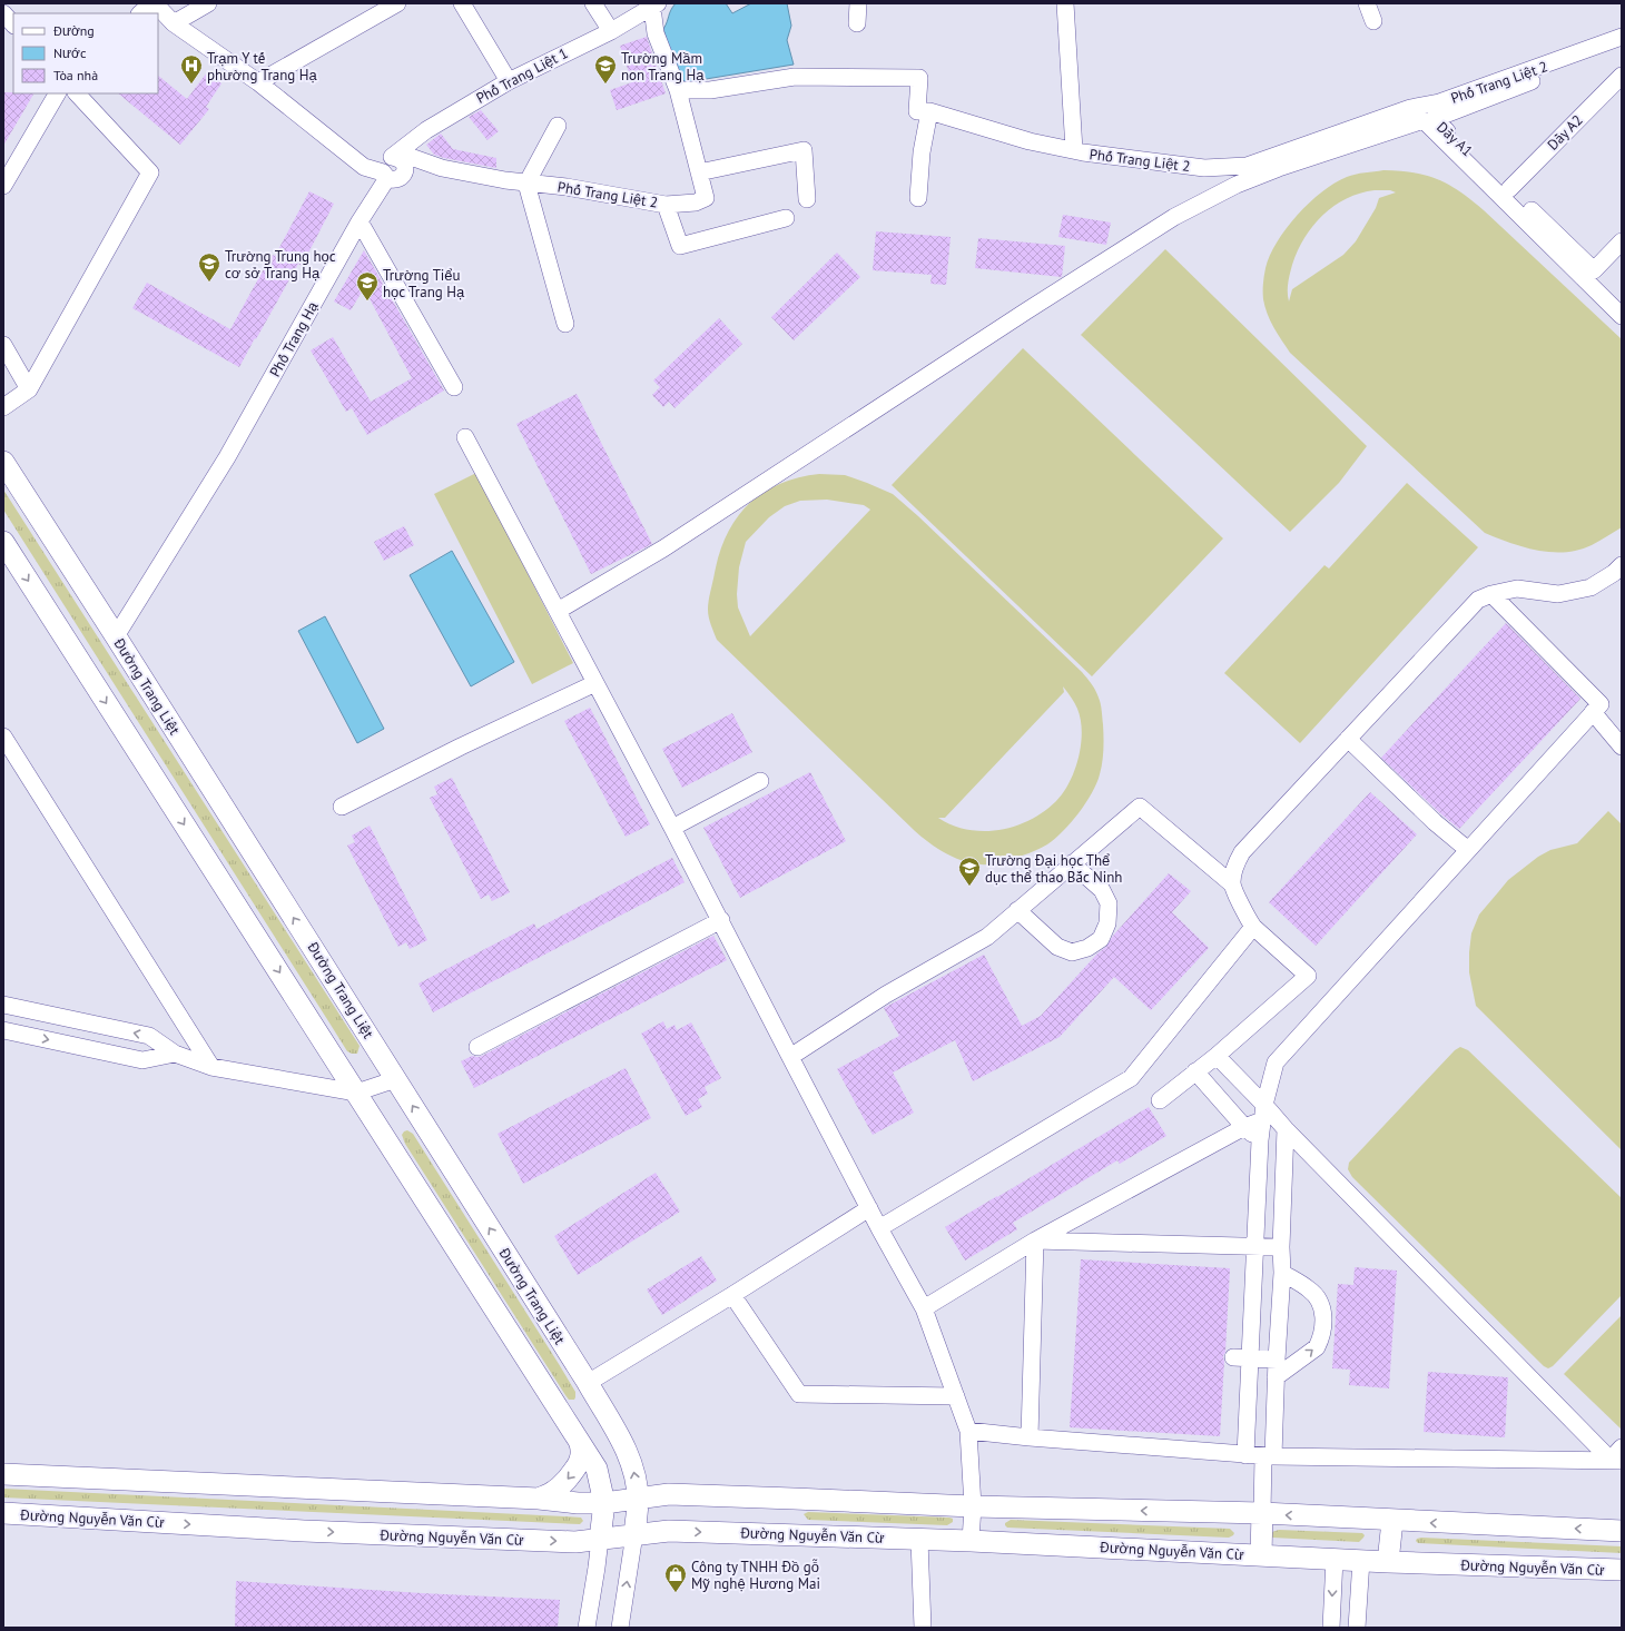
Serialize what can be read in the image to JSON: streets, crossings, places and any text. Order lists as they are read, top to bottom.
{
  "streets": {
    "main road": ["Đường Trang Liệt", "Đường Nguyễn Văn Cừ"],
    "street": [
      "Phố Trang Liệt 1",
      "Phố Trang Liệt 2",
      "Dãy A2",
      "Dãy A1",
      "Phố Trang Hạ"
    ]
  },
  "crossings": [
    ["Phố Trang Liệt 1", "Phố Trang Liệt 2"],
    ["Phố Trang Liệt 1", "Phố Trang Hạ"],
    ["Phố Trang Liệt 2", "Dãy A1"],
    ["Phố Trang Liệt 2", "Phố Trang Hạ"],
    ["Dãy A2", "Dãy A1"],
    ["Phố Trang Hạ", "Đường Trang Liệt"],
    ["Đường Trang Liệt", "Đường Nguyễn Văn Cừ"]
  ],
  "places": {
    "hospital": ["Trạm Y tế phường Trang Hạ"],
    "school or university": [
      "Trường Mầm non Trang Hạ",
      "Trường Trung học cơ sở Trang Hạ",
      "Trường Tiểu học Trang Hạ",
      "Trường Đại học Thể dục thể thao Bắc Ninh"
    ],
    "shop": ["Công ty TNHH Đồ gỗ Mỹ nghệ Hương Mai"]
  },
  "legend": ["Đường", "Nước", "Tòa nhà"]
}
